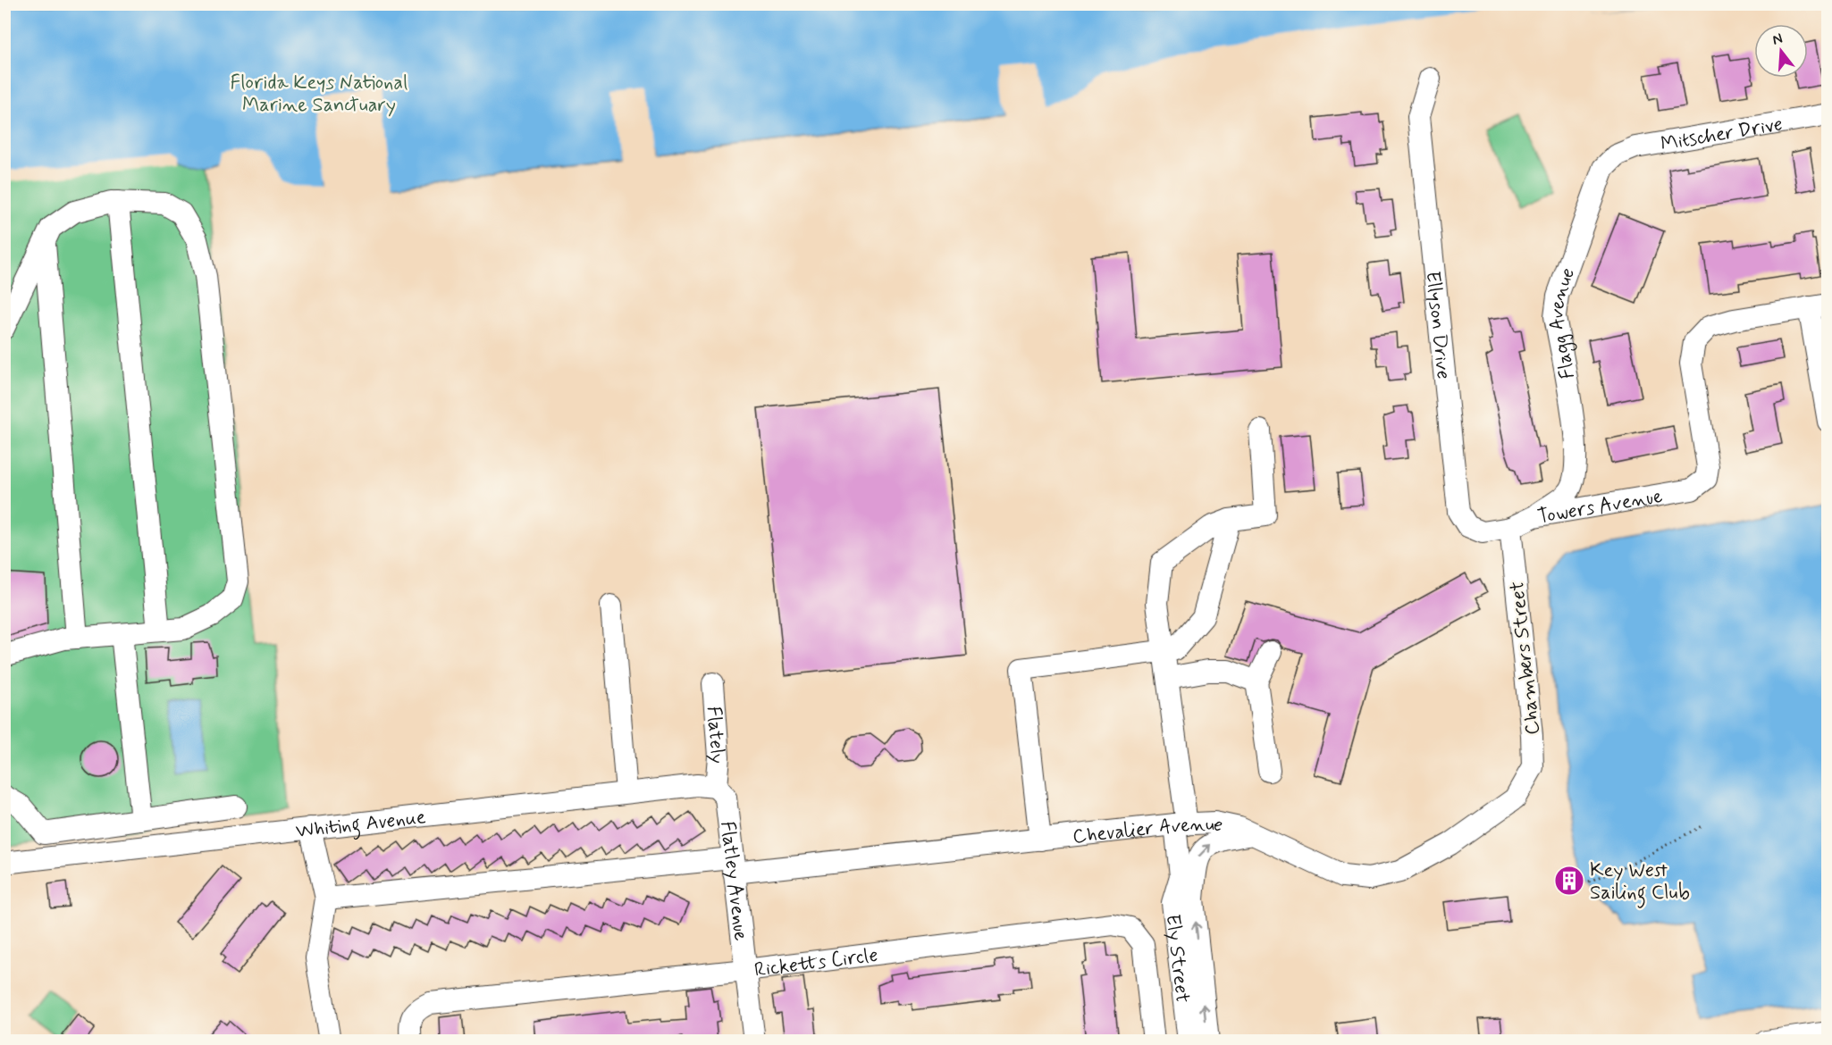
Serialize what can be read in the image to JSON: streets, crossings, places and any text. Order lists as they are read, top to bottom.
{
  "streets": {
    "street": [
      "Mitscher Drive",
      "Flagg Avenue",
      "Ellyson Drive",
      "Towers Avenue",
      "Chambers Street",
      "Flately",
      "Whiting Avenue",
      "Chevalier Avenue",
      "Flatley Avenue",
      "Ely Street",
      "Ricketts Circle"
    ]
  },
  "crossings": [
    ["Mitscher Drive", "Flagg Avenue"],
    ["Flagg Avenue", "Towers Avenue"],
    ["Ellyson Drive", "Towers Avenue"],
    ["Ellyson Drive", "Chambers Street"],
    ["Towers Avenue", "Chambers Street"],
    ["Chambers Street", "Chevalier Avenue"],
    ["Flately", "Whiting Avenue"],
    ["Flately", "Flatley Avenue"],
    ["Whiting Avenue", "Flatley Avenue"],
    ["Chevalier Avenue", "Flatley Avenue"],
    ["Chevalier Avenue", "Ely Street"],
    ["Flatley Avenue", "Ricketts Circle"]
  ],
  "parks": ["Florida Keys National Marine Sanctuary"],
  "places": {
    "building": ["Key West Sailing Club"]
  },
  "north": "top"
}
